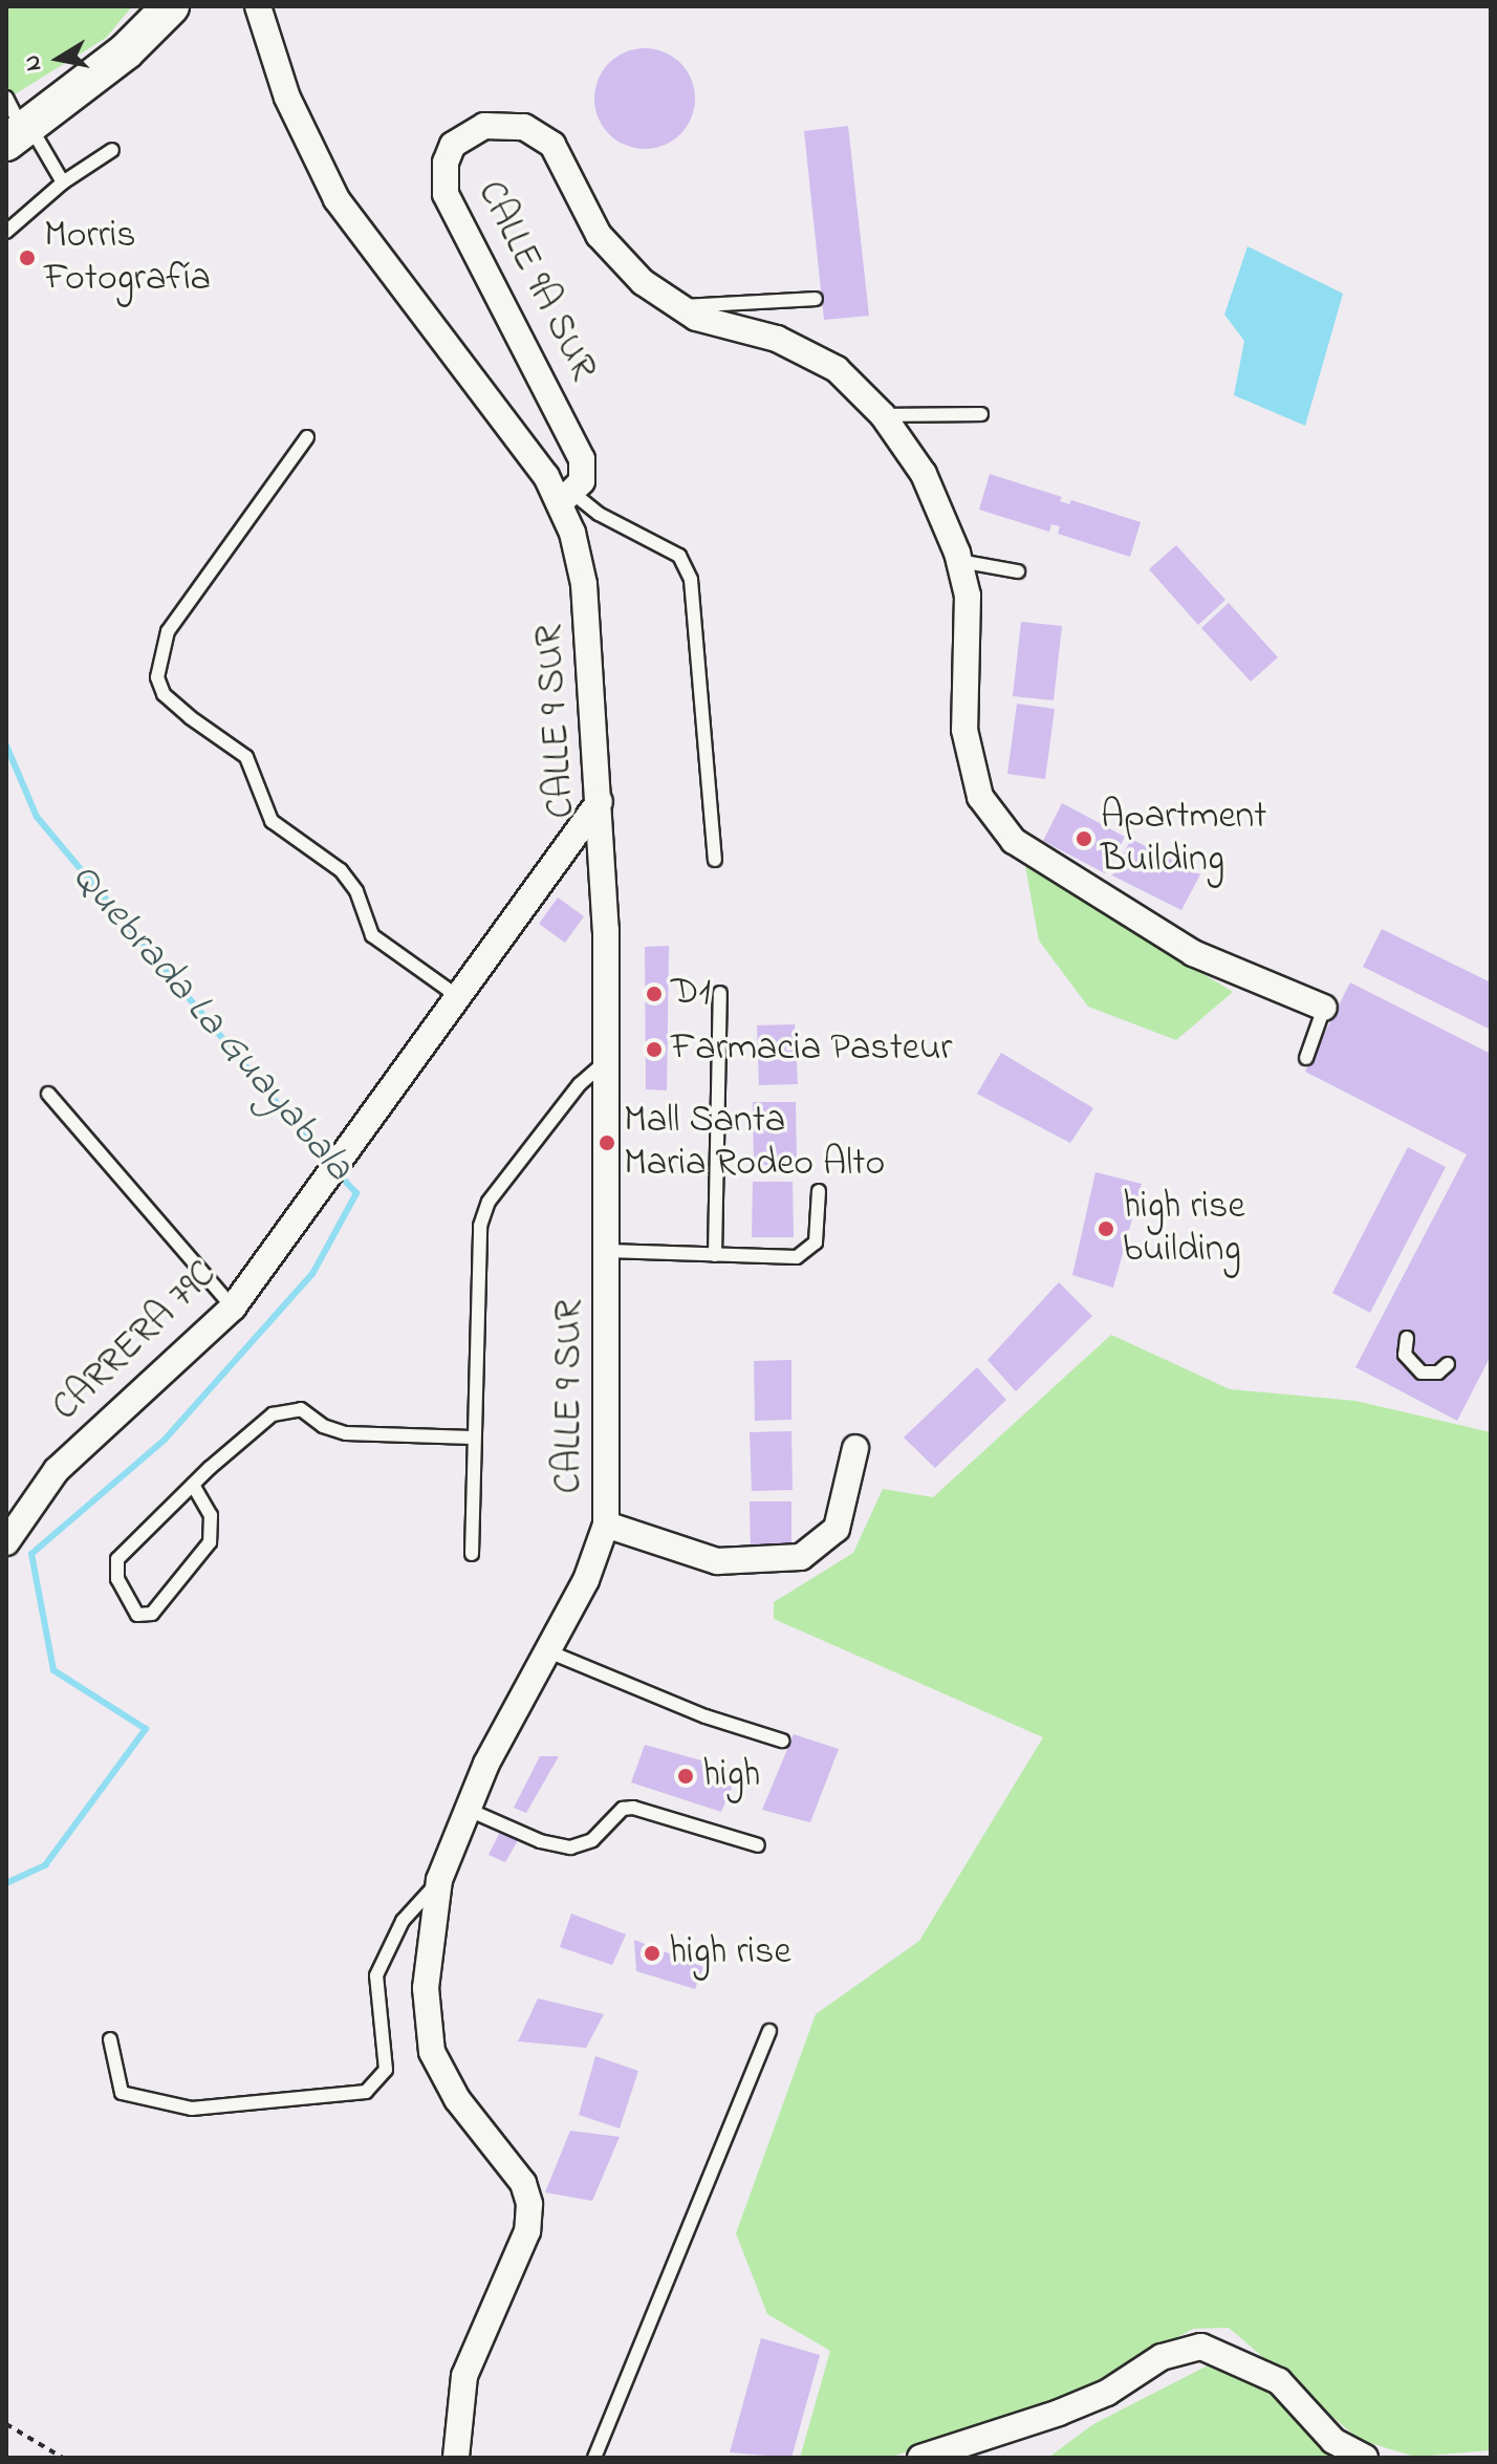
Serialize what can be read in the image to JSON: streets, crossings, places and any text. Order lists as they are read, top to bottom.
{
  "streets": {
    "street": ["CALLE 9A SUR", "CALLE 9 SUR", "CARRERA 79C"]
  },
  "crossings": [
    ["CALLE 9A SUR", "CALLE 9 SUR"],
    ["CALLE 9 SUR", "CARRERA 79C"]
  ],
  "water": ["Quebrada La Guayabala"],
  "places": [
    "Morris Fotografía",
    "Apartment Building",
    "D1",
    "Farmacia Pasteur",
    "Mall Santa Maria Rodeo Alto",
    "high rise building",
    "high",
    "high rise"
  ],
  "north": "left"
}
